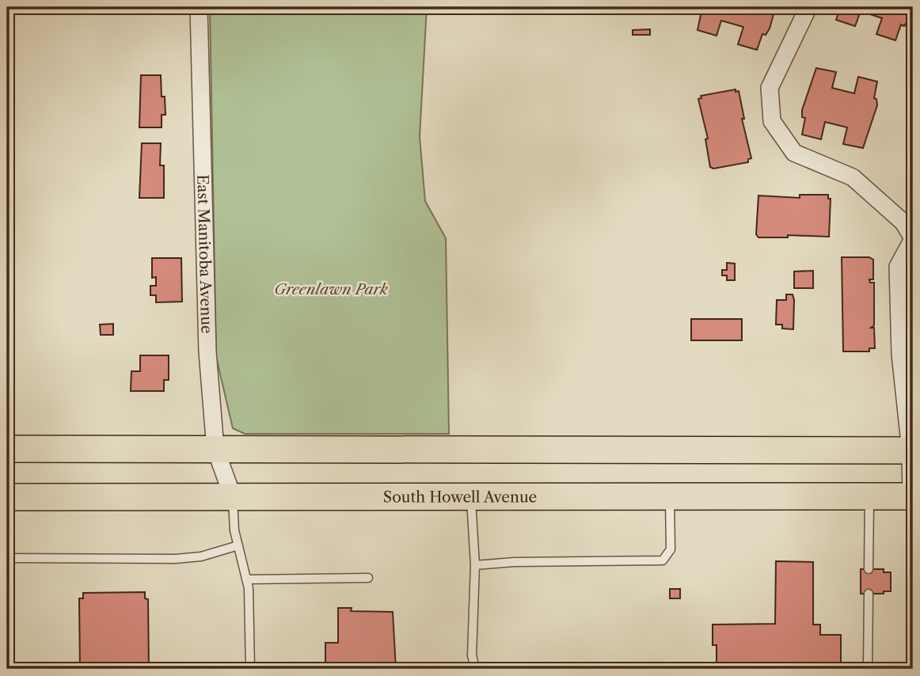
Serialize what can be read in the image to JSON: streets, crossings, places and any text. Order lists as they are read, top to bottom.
{
  "streets": {
    "main road": ["South Howell Avenue"],
    "street": ["East Manitoba Avenue"]
  },
  "crossings": [
    ["East Manitoba Avenue", "South Howell Avenue"]
  ],
  "parks": ["Greenlawn Park"]
}
